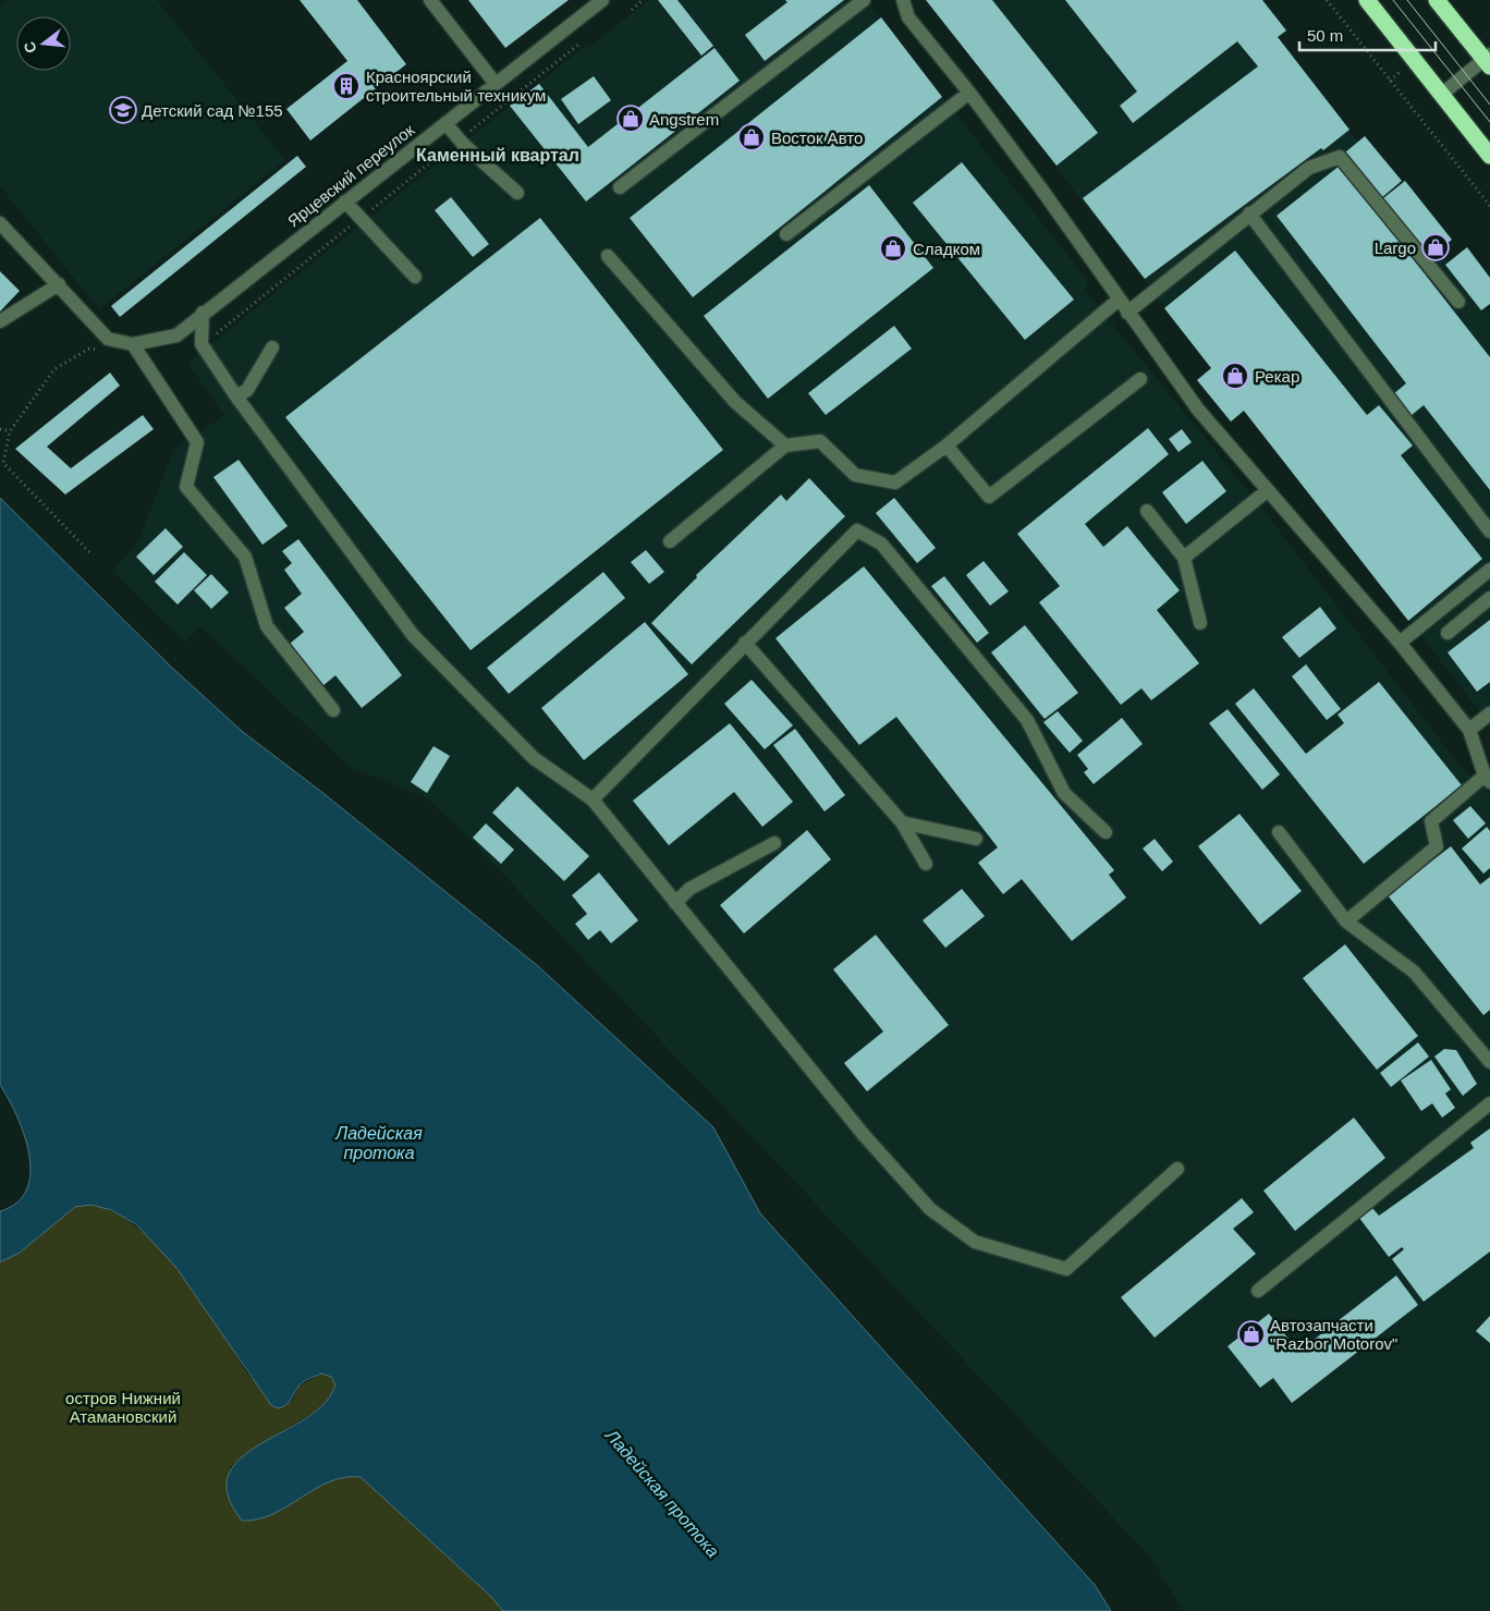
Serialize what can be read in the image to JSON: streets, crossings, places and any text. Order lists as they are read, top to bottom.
{
  "streets": {
    "street": ["Ярцевский переулок"]
  },
  "districts": ["Каменный квартал"],
  "water": ["Ладейская протока"],
  "parks": ["остров Нижний Атамановский"],
  "places": {
    "building": ["Красноярский строительный техникум"],
    "school or university": ["Детский сад №155"],
    "shop": [
      "Angstrem",
      "Восток Авто",
      "Largo",
      "Сладком",
      "Рекар",
      "Автозапчасти \"Razbor Motorov\""
    ]
  },
  "scale_bar": "50 m",
  "north": "left"
}
